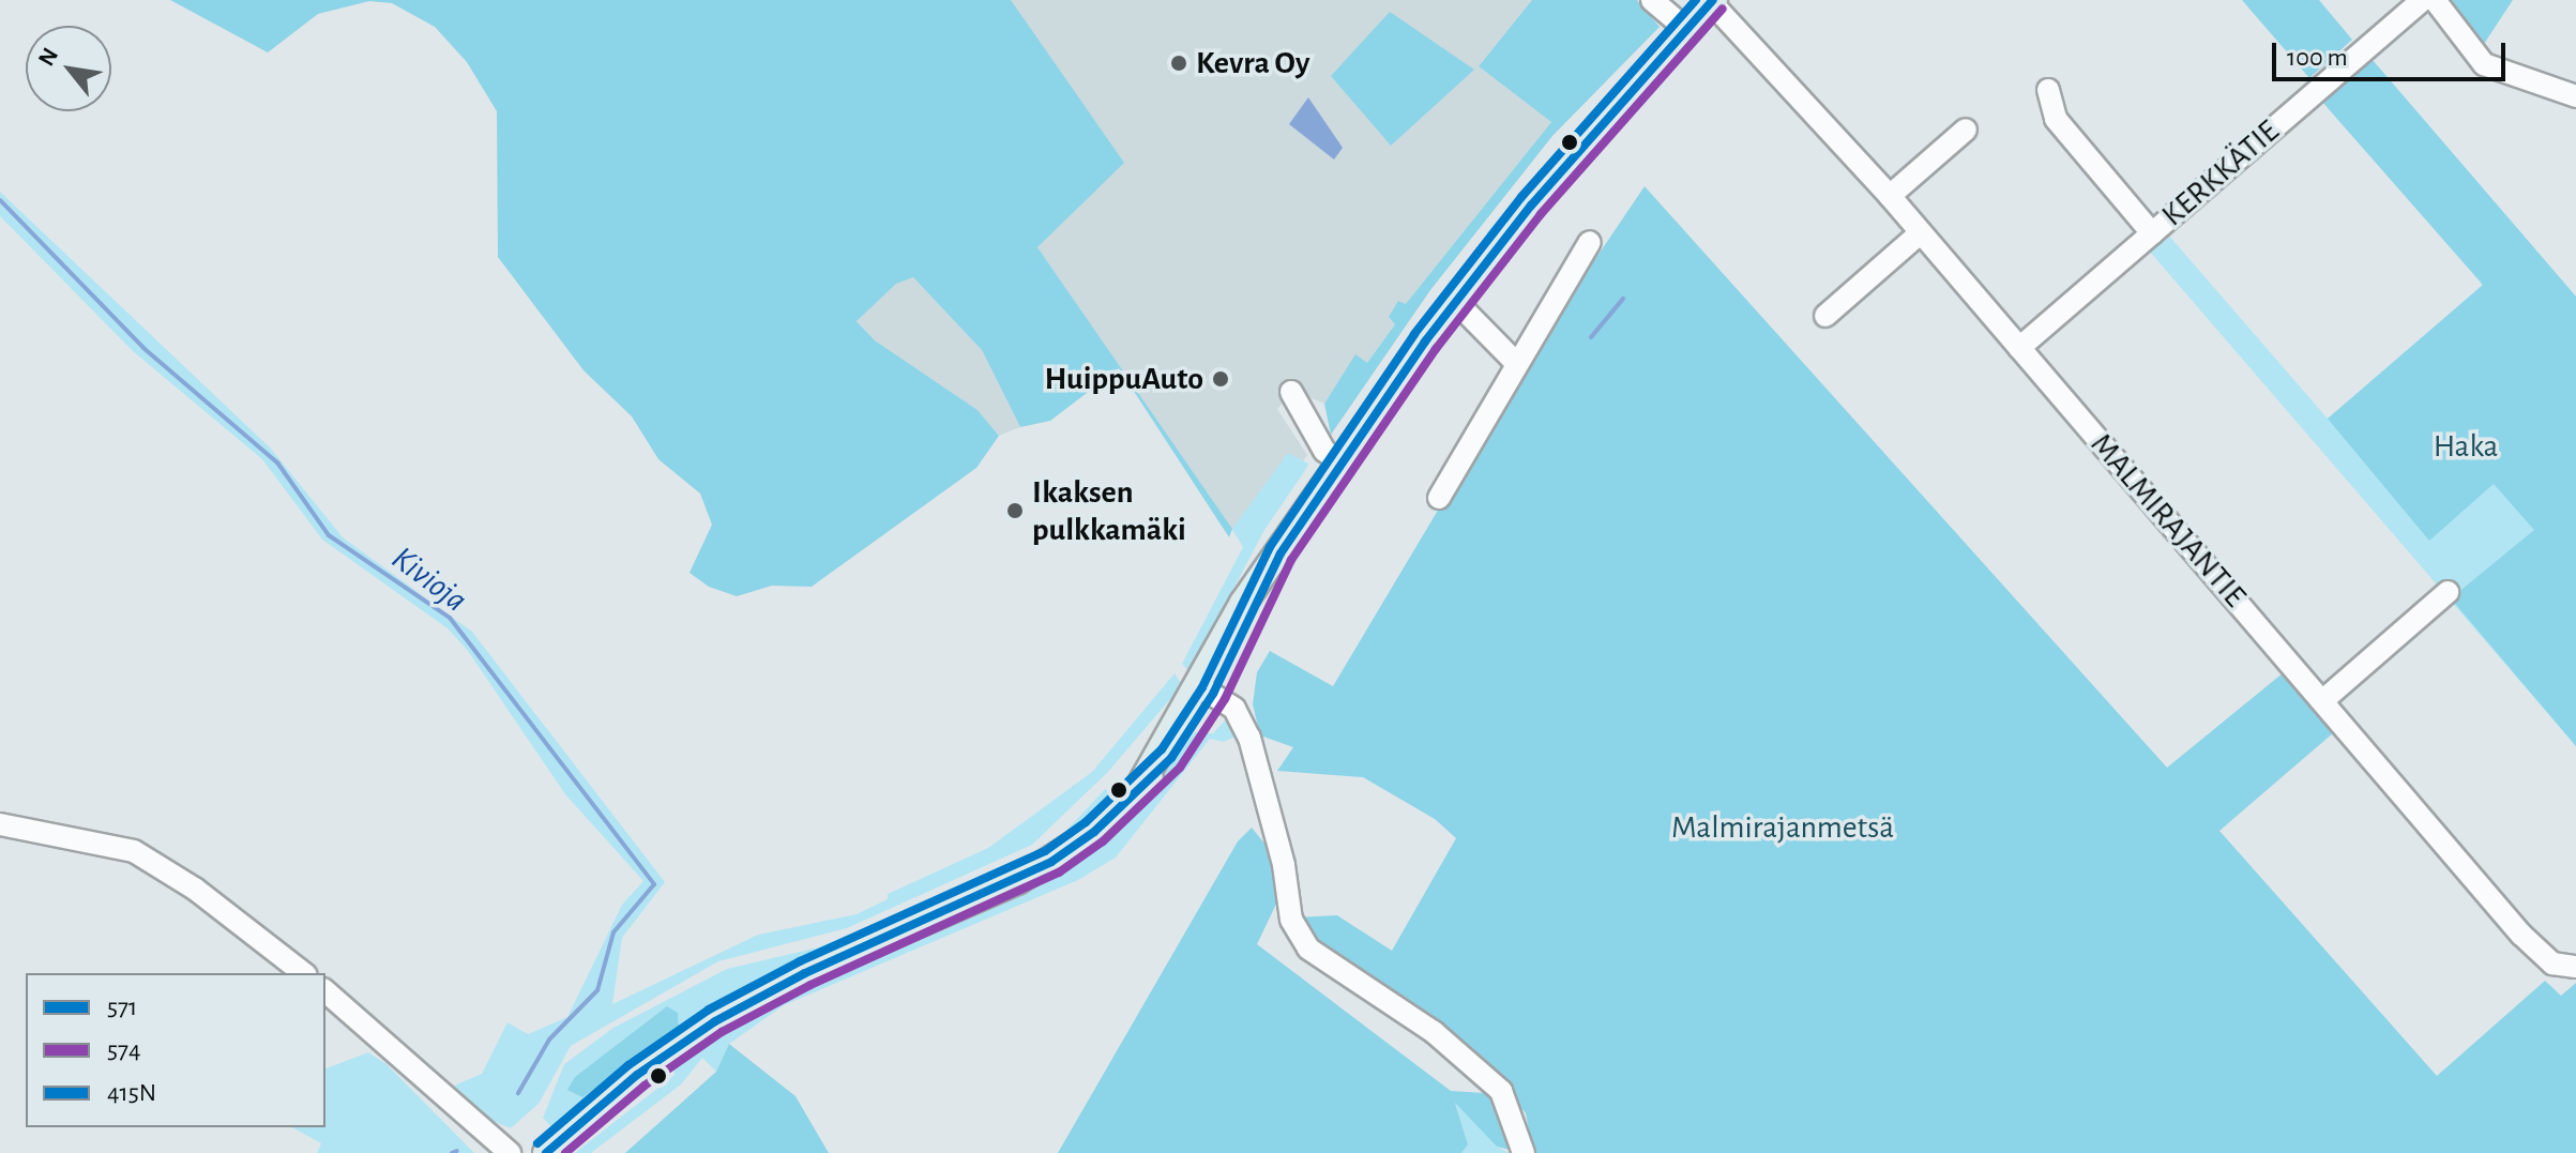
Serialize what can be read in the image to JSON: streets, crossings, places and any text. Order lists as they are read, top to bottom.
{
  "streets": {
    "street": ["KERKKÄTIE", "MALMIRAJANTIE"]
  },
  "crossings": [
    ["KERKKÄTIE", "MALMIRAJANTIE"]
  ],
  "water": ["Kivioja"],
  "parks": ["Haka", "Malmirajanmetsä"],
  "places": ["Kevra Oy", "HuippuAuto", "Ikaksen pulkkamäki"],
  "lines": ["transit line 571", "transit line 415N", "transit line 574"],
  "legend": ["571", "574", "415N"],
  "scale_bar": "100 m",
  "north": "top left"
}
